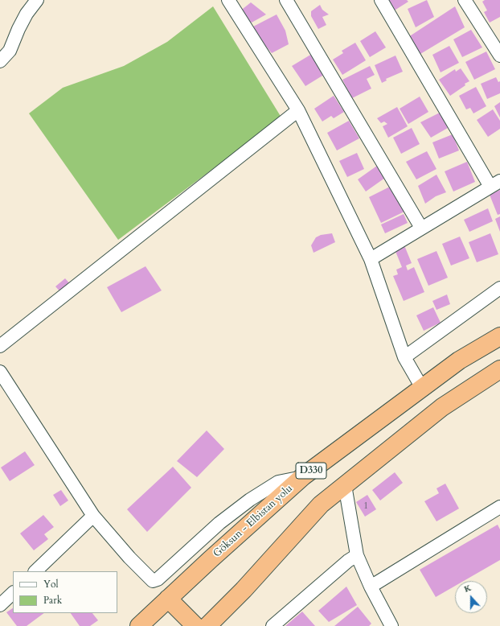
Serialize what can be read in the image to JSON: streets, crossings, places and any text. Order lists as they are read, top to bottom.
{
  "streets": {
    "highway": ["D330", "Göksun - Elbistan yolu"]
  },
  "house_numbers": ["1"],
  "legend": ["Yol", "Park"],
  "north": "top"
}
